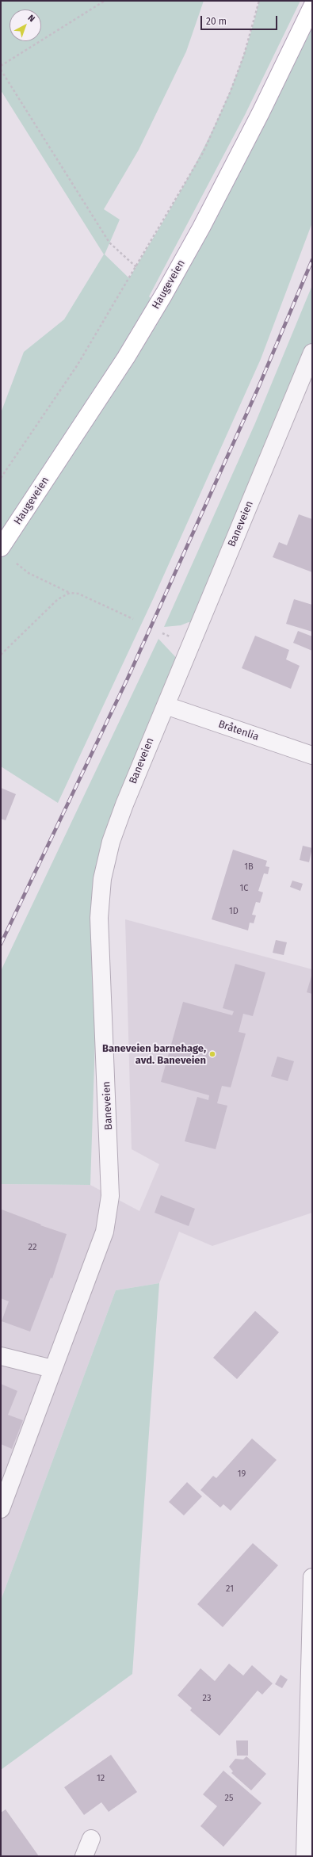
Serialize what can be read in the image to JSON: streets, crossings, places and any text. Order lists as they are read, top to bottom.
{
  "streets": {
    "main road": ["Haugeveien"],
    "street": ["Baneveien", "Bråtenlia"]
  },
  "crossings": [
    ["Baneveien", "Bråtenlia"]
  ],
  "places": ["Baneveien barnehage, avd. Baneveien"],
  "house_numbers": [
    "1B",
    "1C",
    "1D",
    "22",
    "19",
    "21",
    "23",
    "12",
    "25"
  ],
  "scale_bar": "20 m",
  "north": "top right"
}
